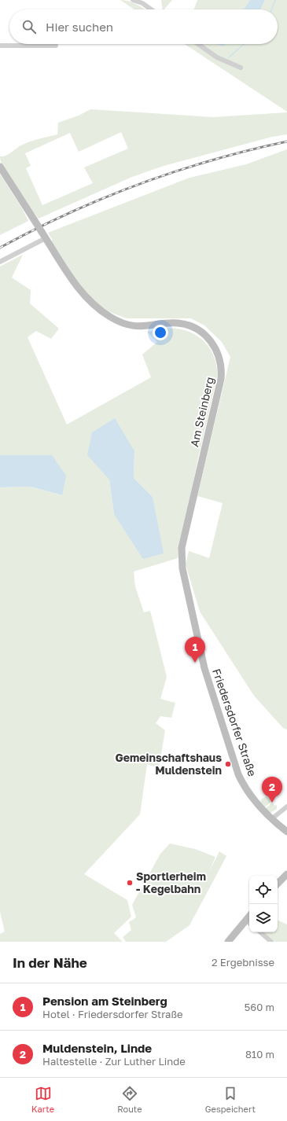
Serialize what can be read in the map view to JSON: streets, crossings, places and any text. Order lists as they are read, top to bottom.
{
  "streets": {
    "main road": ["Am Steinberg", "Friedersdorfer Straße"]
  },
  "crossings": [
    ["Am Steinberg", "Friedersdorfer Straße"]
  ],
  "places": ["Gemeinschaftshaus Muldenstein", "Sportlerheim - Kegelbahn"],
  "page": {
    "search": "Hier suchen",
    "pins": ["1", "2"],
    "heading": ["In der Nähe", "2 Ergebnisse"],
    "list": [
      {
        "mark": "1",
        "name": "Pension am Steinberg",
        "note": "Hotel · Friedersdorfer Straße",
        "value": "560 m"
      },
      {
        "mark": "2",
        "name": "Muldenstein, Linde",
        "note": "Haltestelle · Zur Luther Linde",
        "value": "810 m"
      }
    ],
    "nav": ["Karte", "Route", "Gespeichert"]
  }
}
